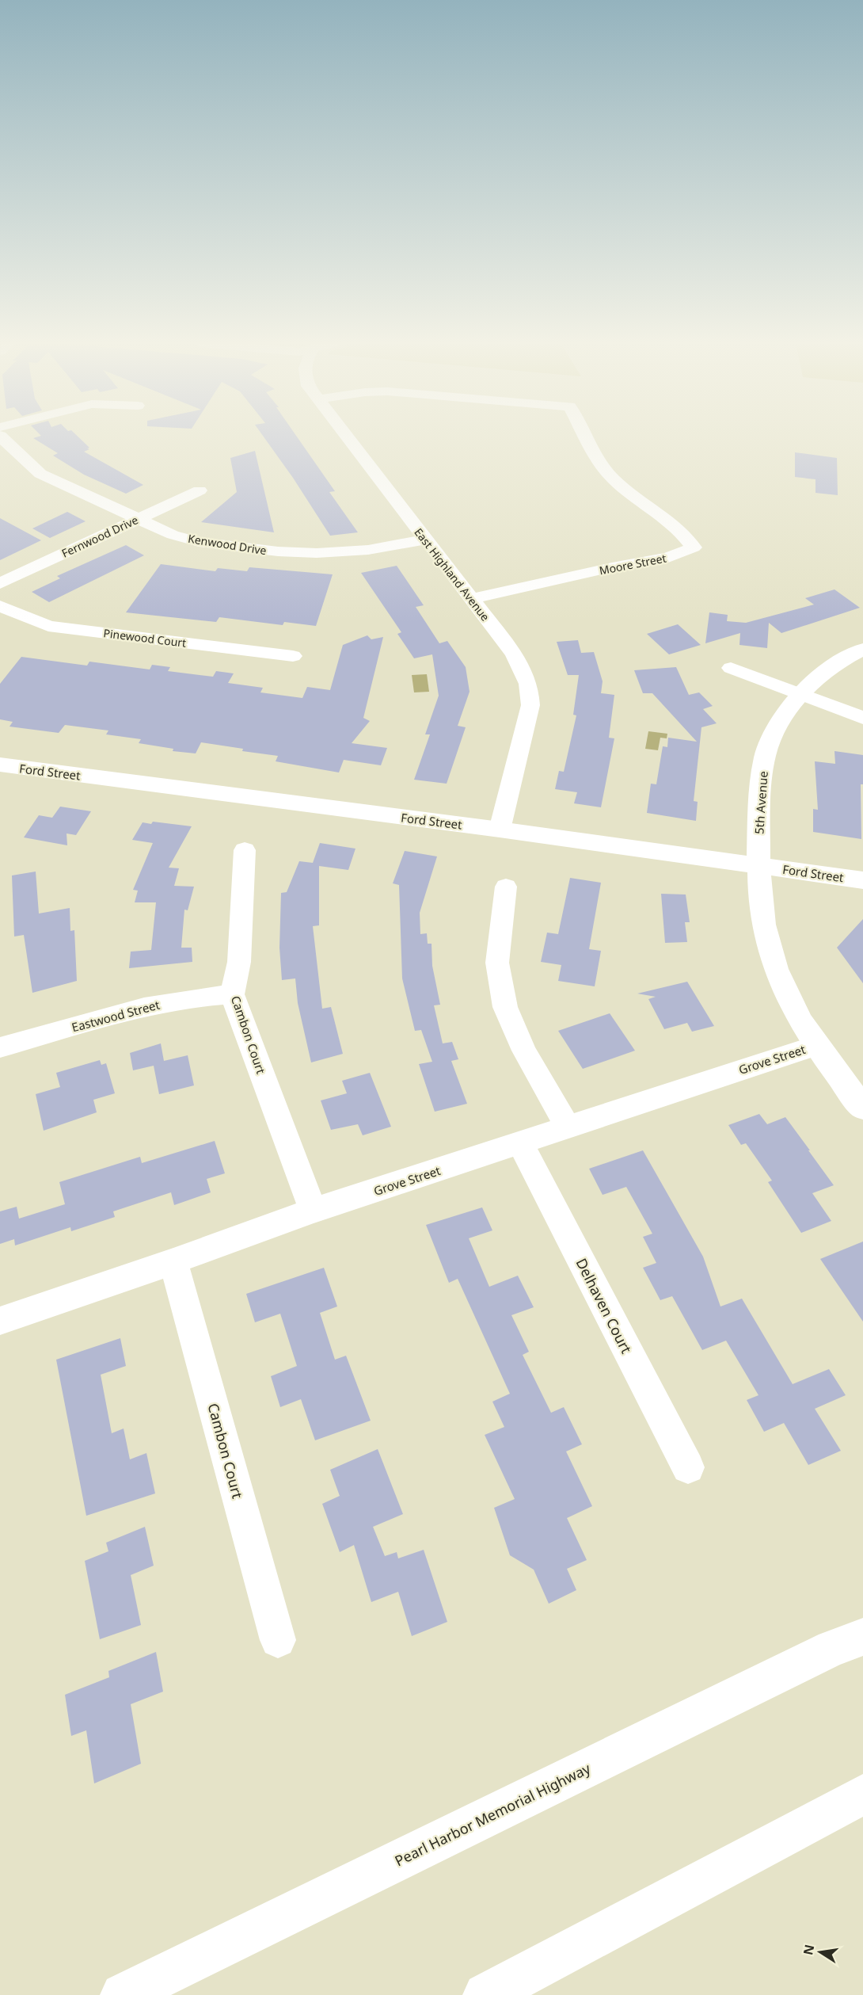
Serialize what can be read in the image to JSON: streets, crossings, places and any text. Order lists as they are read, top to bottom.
{
  "streets": {
    "main road": ["Ford Street", "5th Avenue", "Pearl Harbor Memorial Highway"],
    "street": [
      "Fernwood Drive",
      "Kenwood Drive",
      "Moore Street",
      "East Highland Avenue",
      "Pinewood Court",
      "Eastwood Street",
      "Cambon Court",
      "Grove Street",
      "Delhaven Court"
    ]
  },
  "crossings": [
    ["Fernwood Drive", "Kenwood Drive"],
    ["Kenwood Drive", "East Highland Avenue"],
    ["Moore Street", "East Highland Avenue"],
    ["East Highland Avenue", "Ford Street"],
    ["Ford Street", "5th Avenue"],
    ["Eastwood Street", "Cambon Court"],
    ["Cambon Court", "Grove Street"],
    ["Grove Street", "Delhaven Court"]
  ],
  "north": "left"
}
